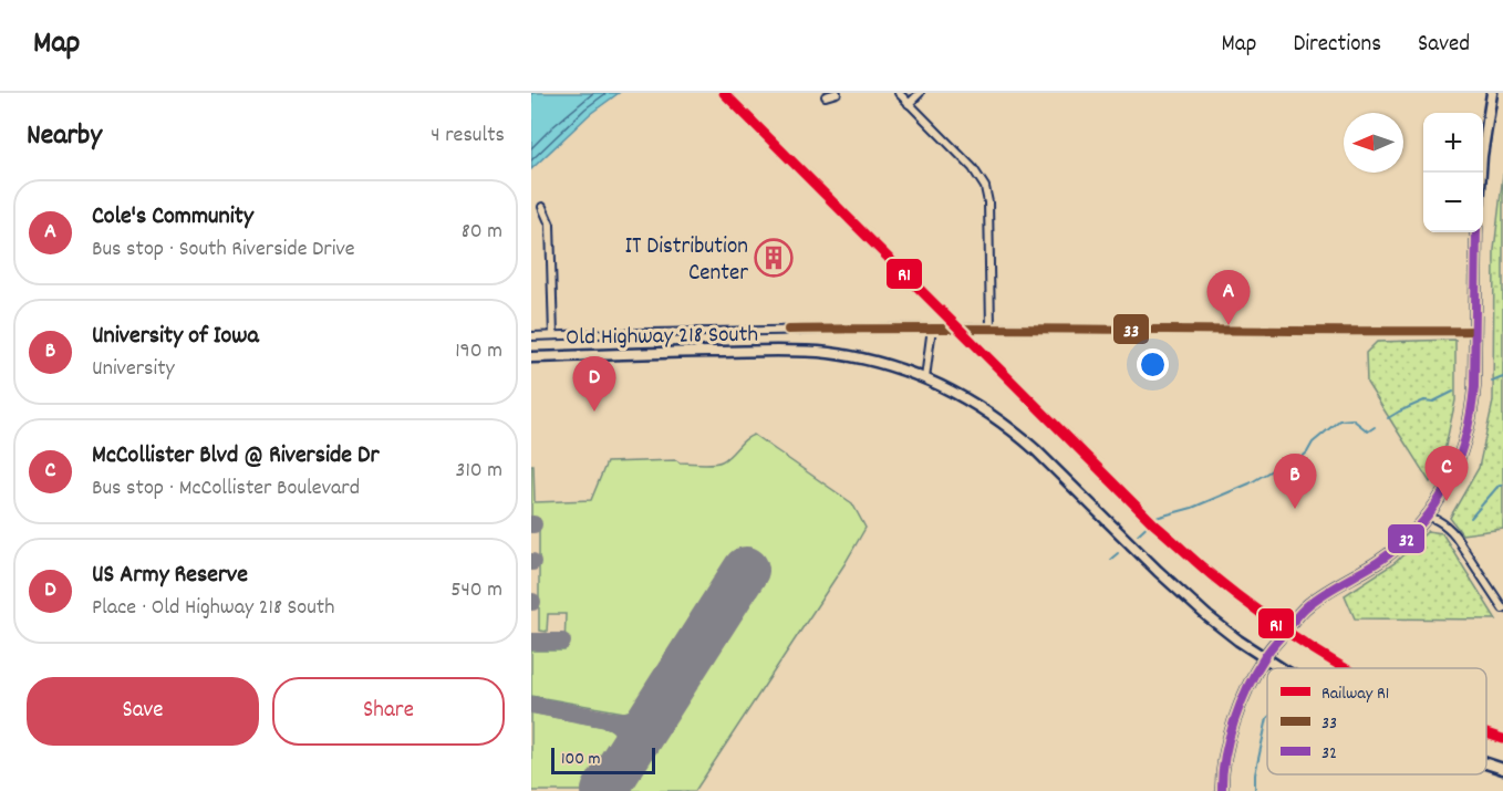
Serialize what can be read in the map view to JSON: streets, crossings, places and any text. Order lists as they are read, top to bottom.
{
  "streets": {
    "main road": ["Old Highway 218 South"]
  },
  "places": {
    "building": ["IT Distribution Center"]
  },
  "lines": ["rail line R1", "transit line 32", "transit line 33"],
  "legend": ["Railway R1", "33", "32"],
  "scale_bar": "100 m",
  "north": "left",
  "page": {
    "header": "Map",
    "nav": ["Map", "Directions", "Saved"],
    "heading": ["Nearby", "4 results"],
    "map_buttons": ["+", "−"],
    "list": [
      {
        "mark": "A",
        "name": "Cole's Community",
        "note": "Bus stop · South Riverside Drive",
        "value": "80 m"
      },
      {
        "mark": "B",
        "name": "University of Iowa",
        "note": "University",
        "value": "190 m"
      },
      {
        "mark": "C",
        "name": "McCollister Blvd @ Riverside Dr",
        "note": "Bus stop · McCollister Boulevard",
        "value": "310 m"
      },
      {
        "mark": "D",
        "name": "US Army Reserve",
        "note": "Place · Old Highway 218 South",
        "value": "540 m"
      }
    ],
    "pins": [
      "A",
      "D",
      "C",
      "B"
    ],
    "buttons": ["Save", "Share"],
    "scale": "100 m"
  }
}
